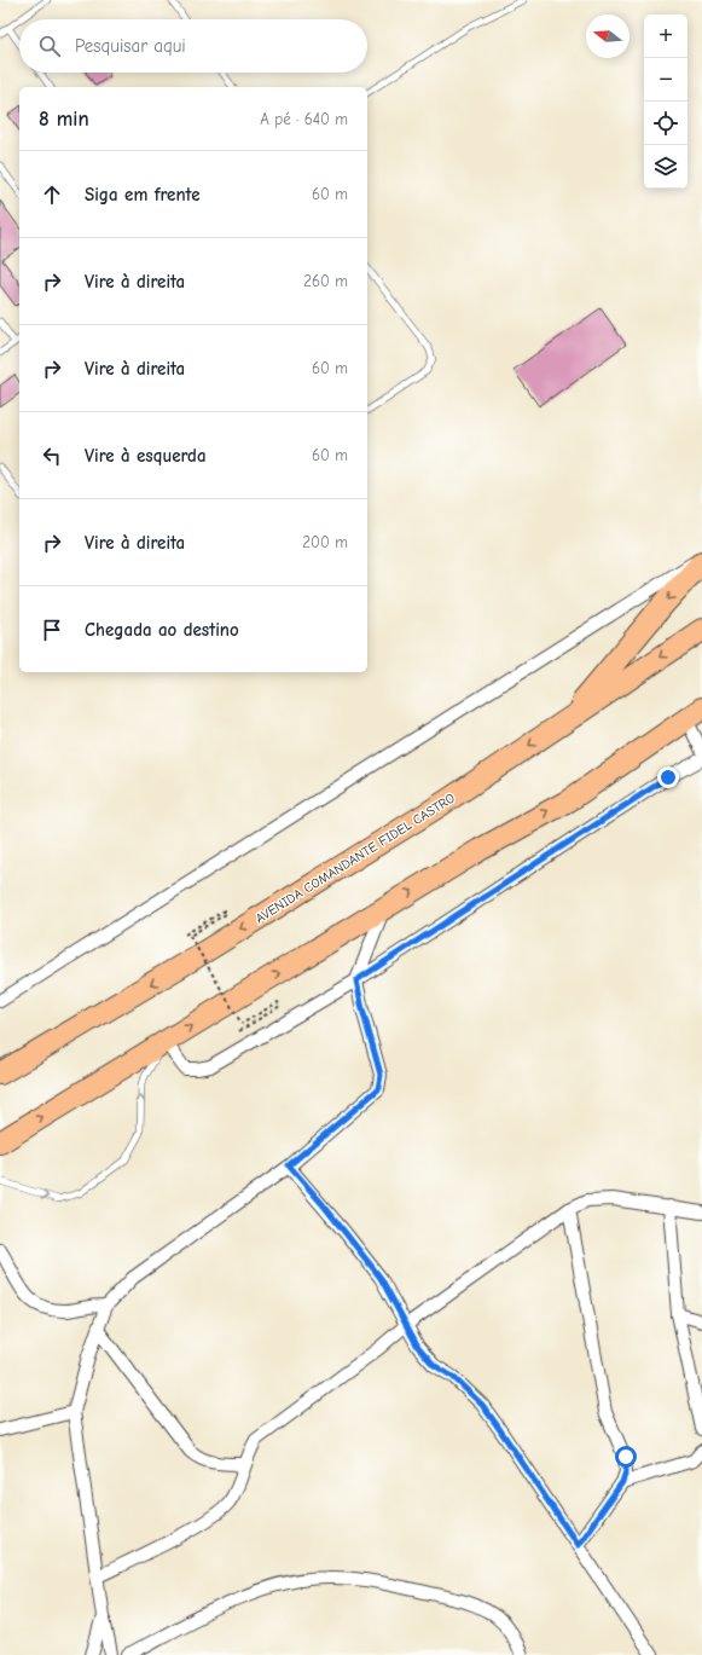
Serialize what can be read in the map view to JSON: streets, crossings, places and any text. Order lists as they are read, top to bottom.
{
  "streets": {
    "highway": ["AVENIDA COMANDANTE FIDEL CASTRO"]
  },
  "north": "left",
  "page": {
    "map_buttons": ["+", "−"],
    "search": "Pesquisar aqui",
    "heading": ["8 min", "A pé · 640 m"],
    "list": [
      ["Siga em frente", "60 m"],
      ["Vire à direita", "260 m"],
      ["Vire à direita", "60 m"],
      ["Vire à esquerda", "60 m"],
      ["Vire à direita", "200 m"],
      "Chegada ao destino"
    ]
  }
}
